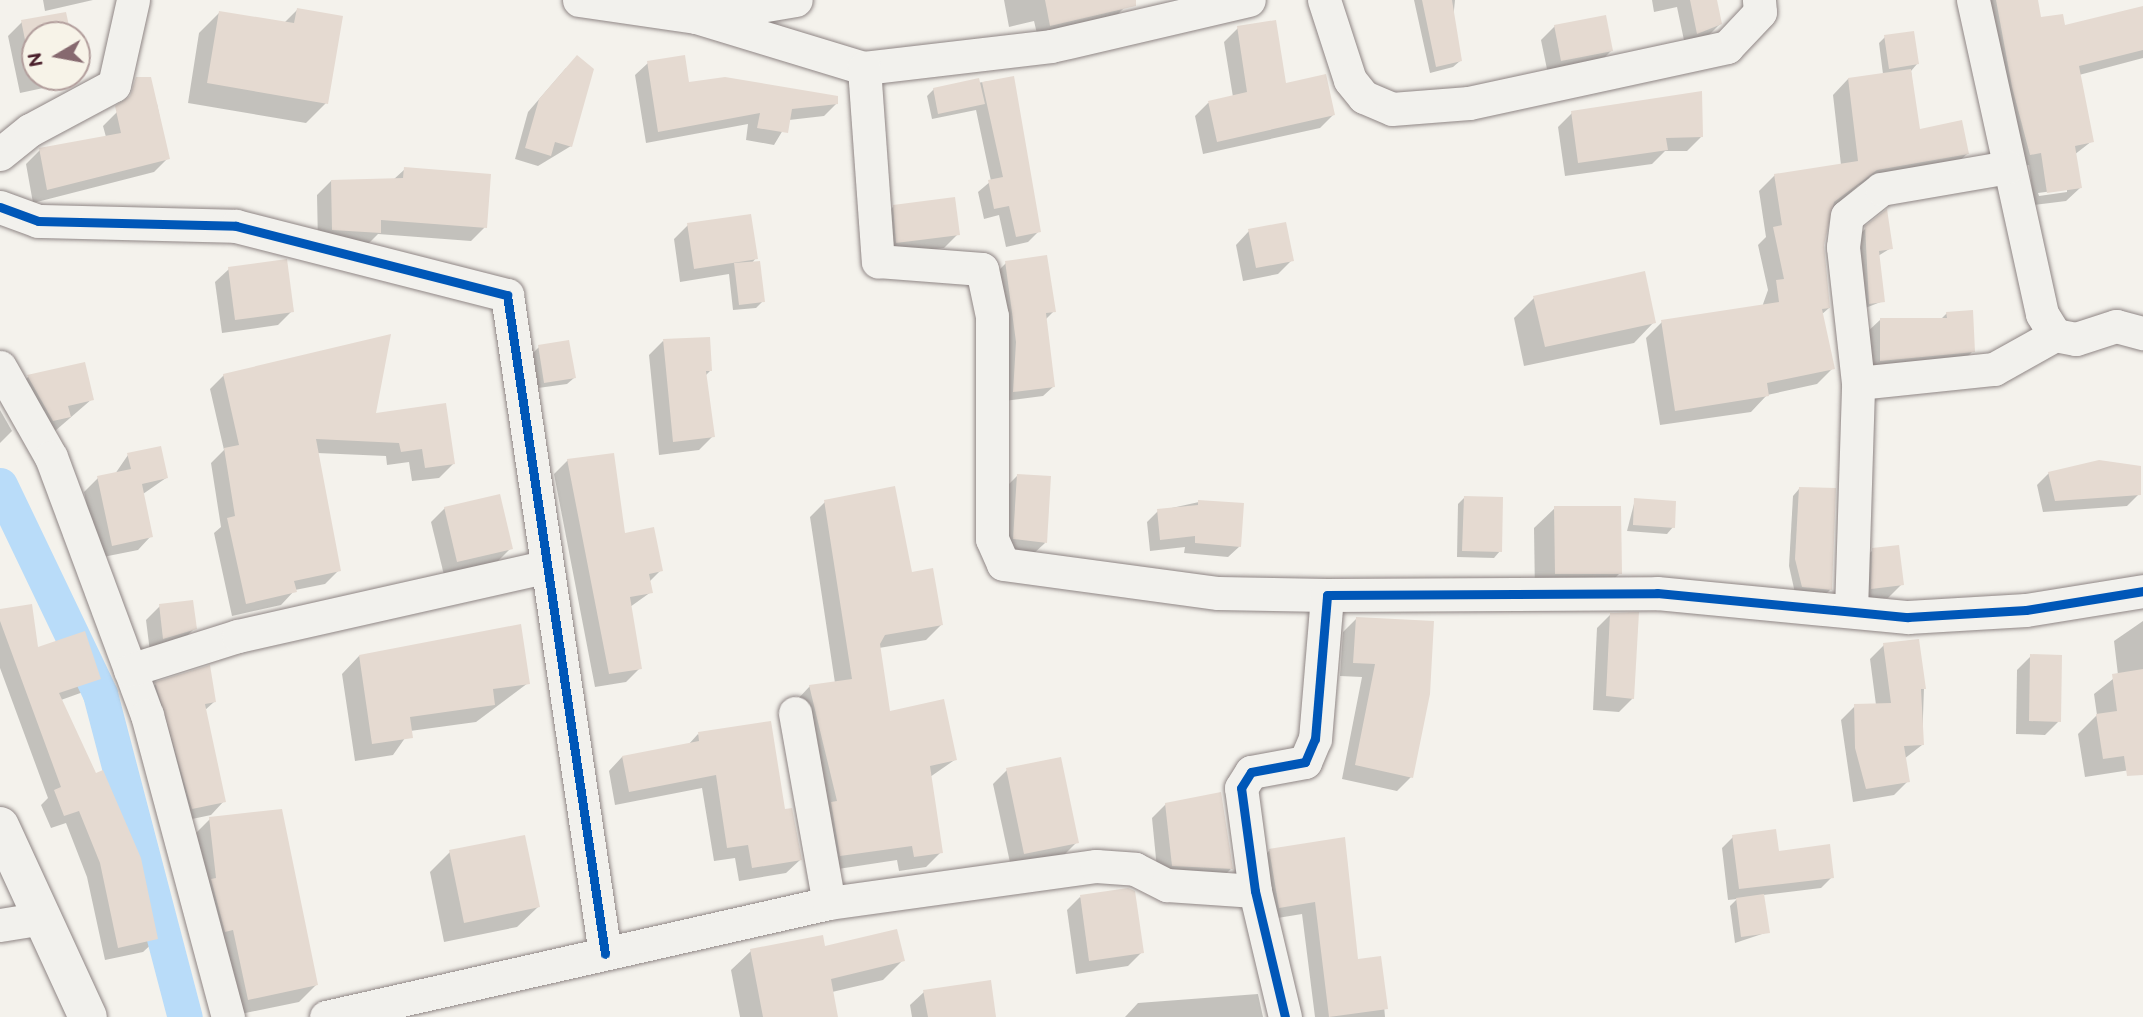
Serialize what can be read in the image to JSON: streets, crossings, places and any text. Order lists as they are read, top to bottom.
{
  "north": "left"
}
